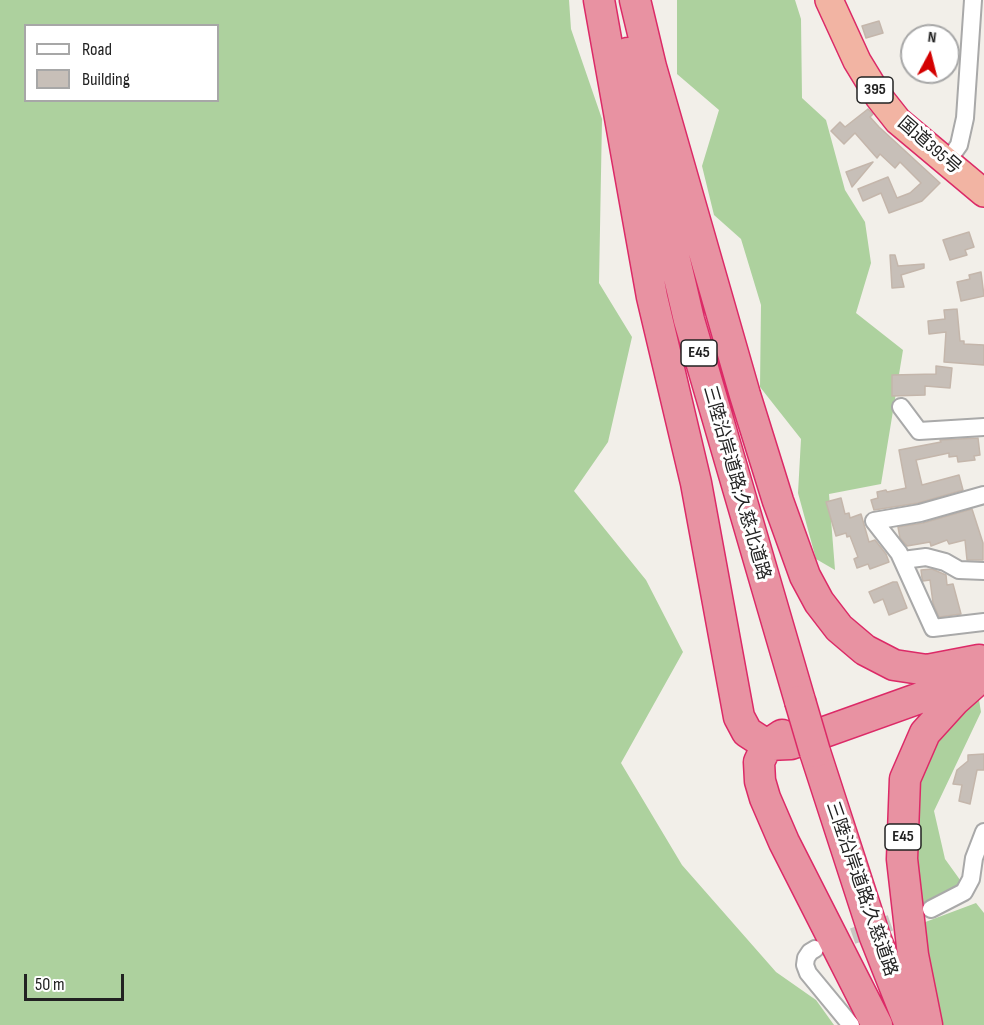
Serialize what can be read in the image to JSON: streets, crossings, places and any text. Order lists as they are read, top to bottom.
{
  "streets": {
    "highway": [
      "395",
      "国道395号",
      "E45",
      "三陸沿岸道路;久慈北道路",
      "三陸沿岸道路;久慈道路"
    ]
  },
  "crossings": [
    ["三陸沿岸道路;久慈北道路", "三陸沿岸道路;久慈道路"]
  ],
  "legend": ["Road", "Building"],
  "scale_bar": "50 m",
  "north": "top"
}
